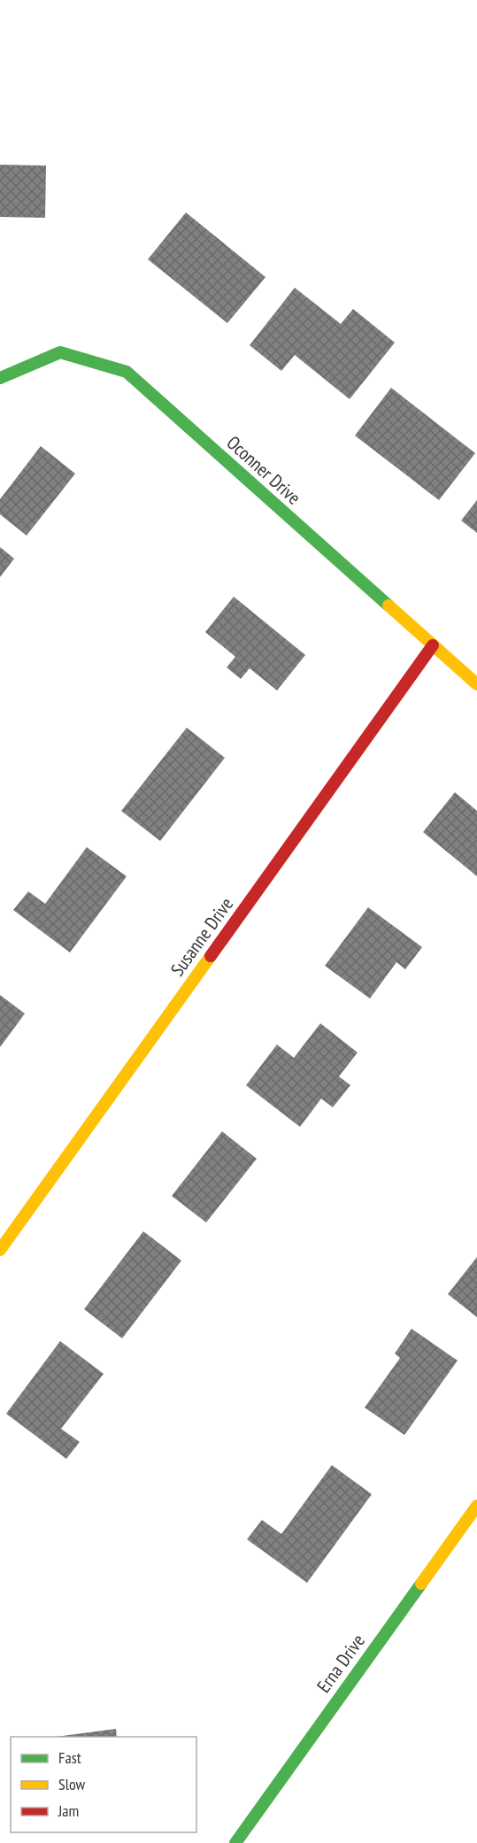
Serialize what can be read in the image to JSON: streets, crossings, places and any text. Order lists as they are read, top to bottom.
{
  "streets": {
    "street": ["Oconner Drive", "Susanne Drive", "Erna Drive"]
  },
  "crossings": [
    ["Oconner Drive", "Susanne Drive"]
  ],
  "legend": ["Fast", "Slow", "Jam"]
}
